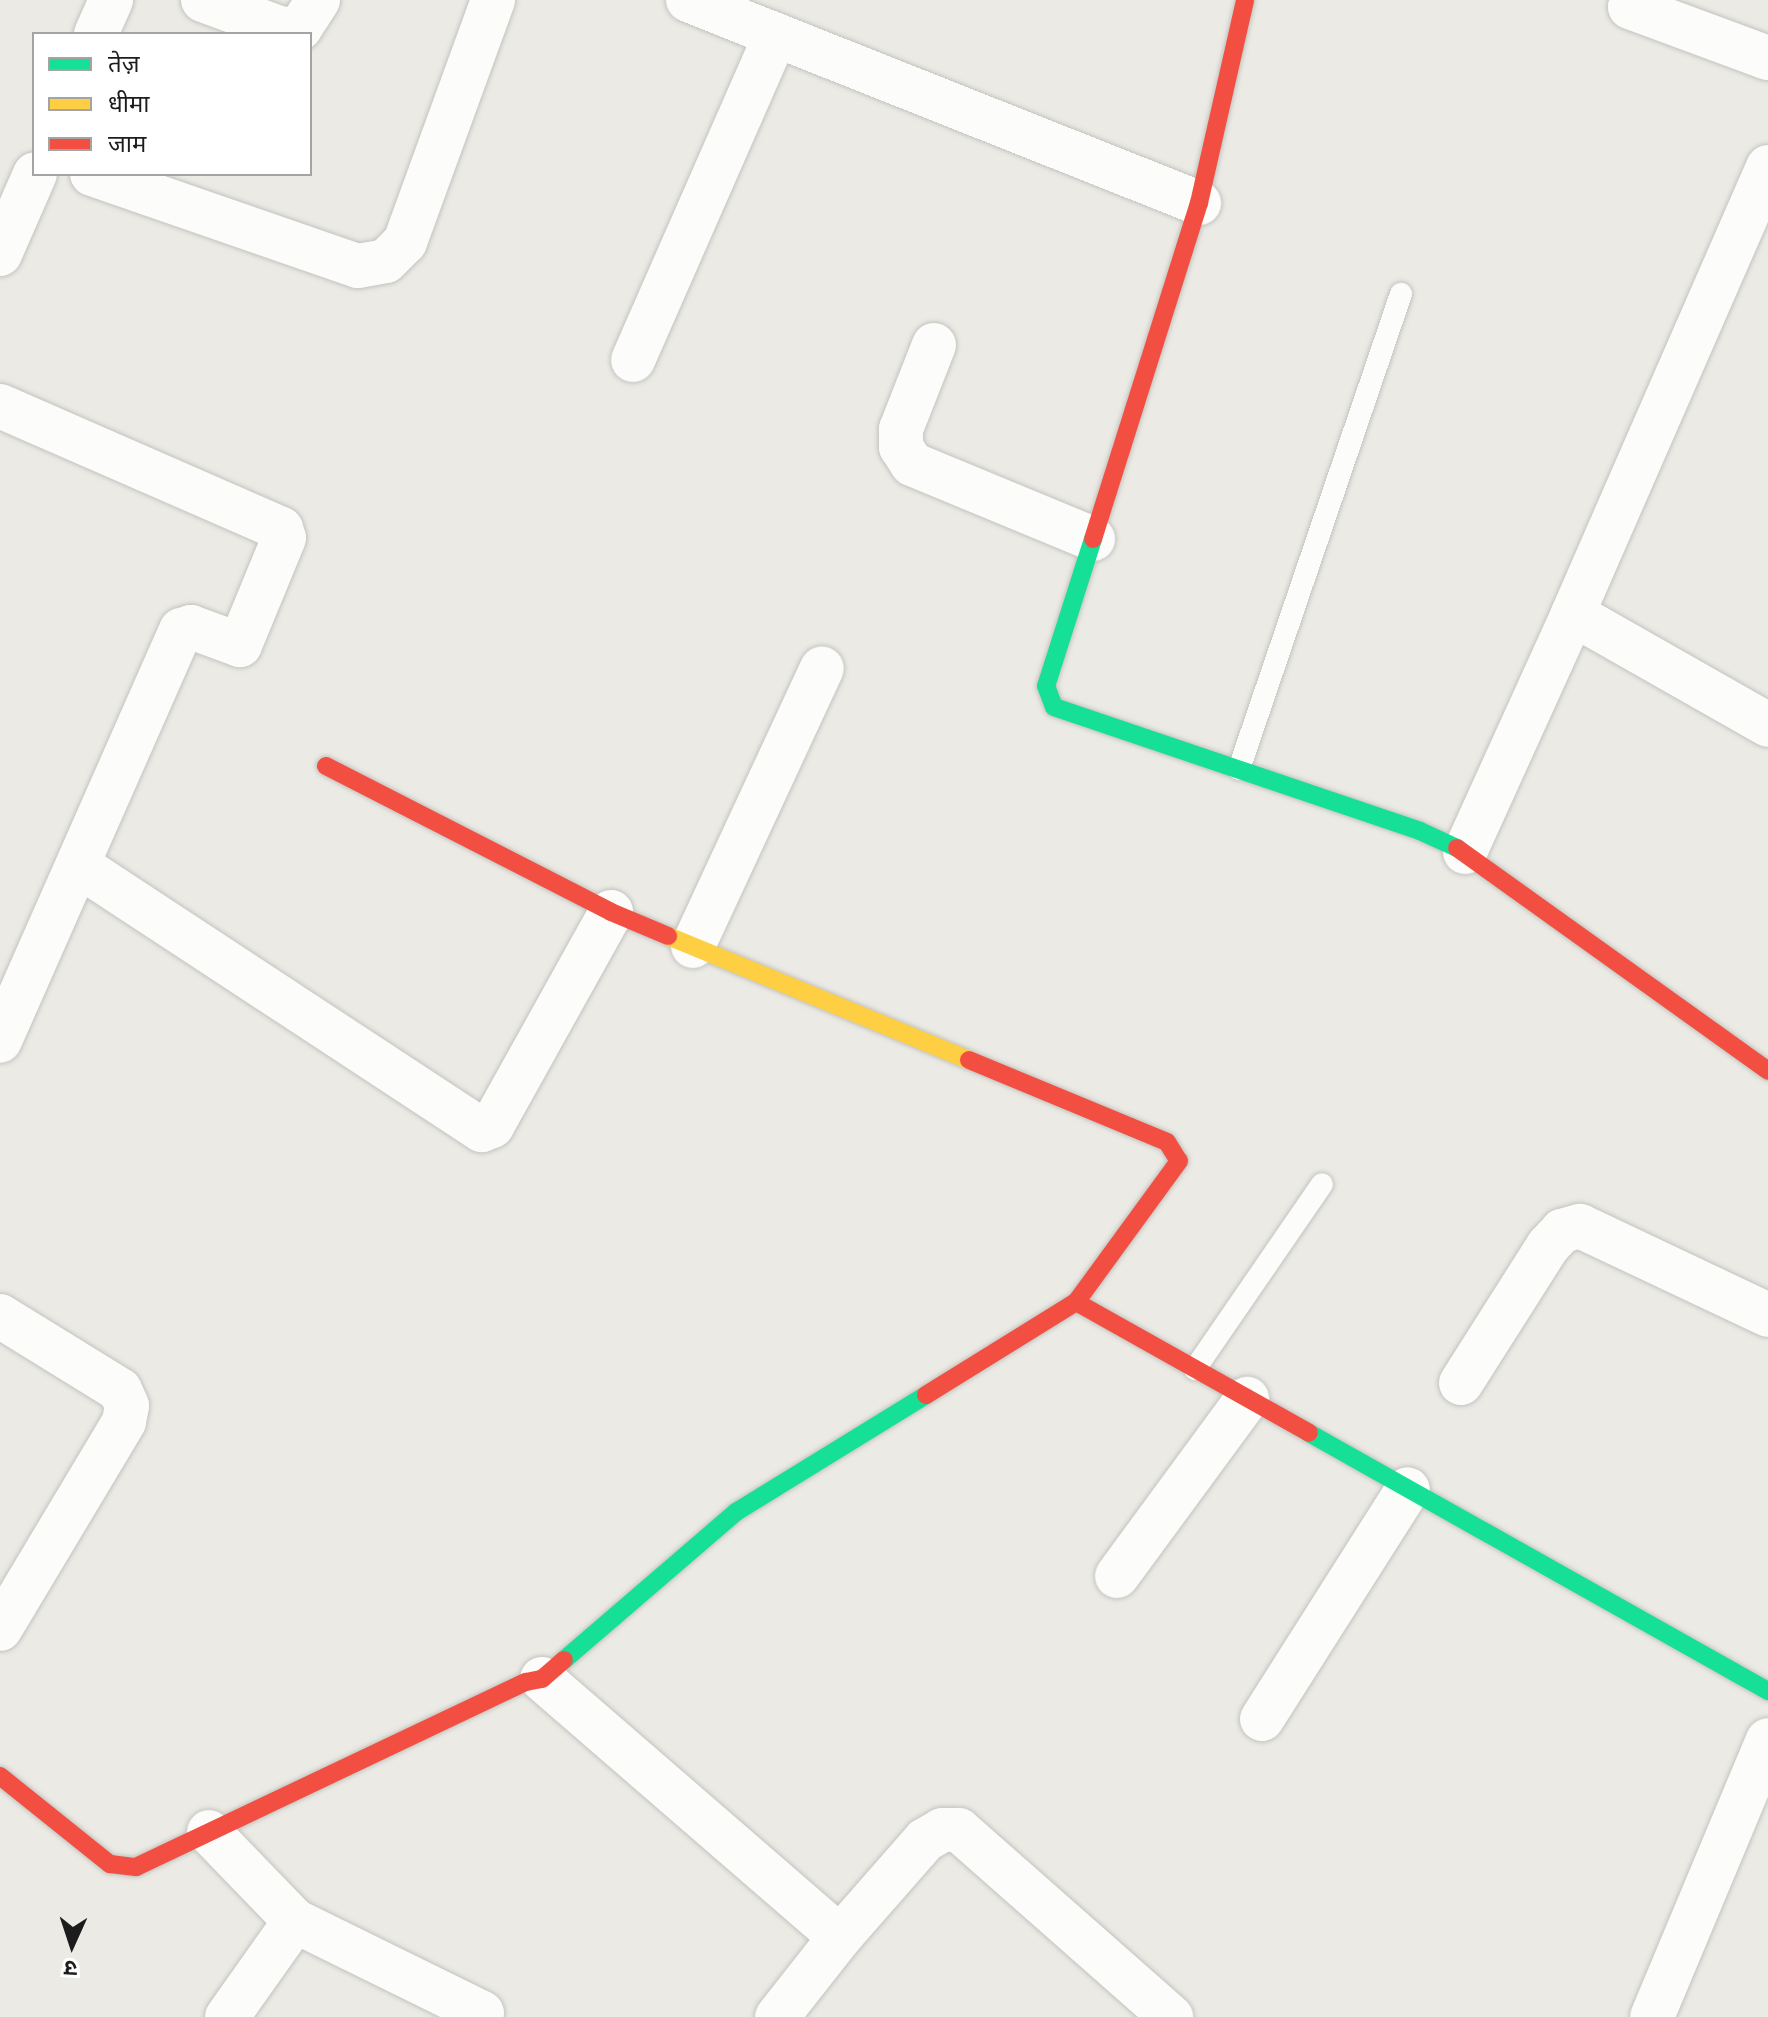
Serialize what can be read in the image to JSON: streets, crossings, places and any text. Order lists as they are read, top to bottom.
{
  "legend": ["तेज़", "धीमा", "जाम"],
  "north": "bottom"
}
